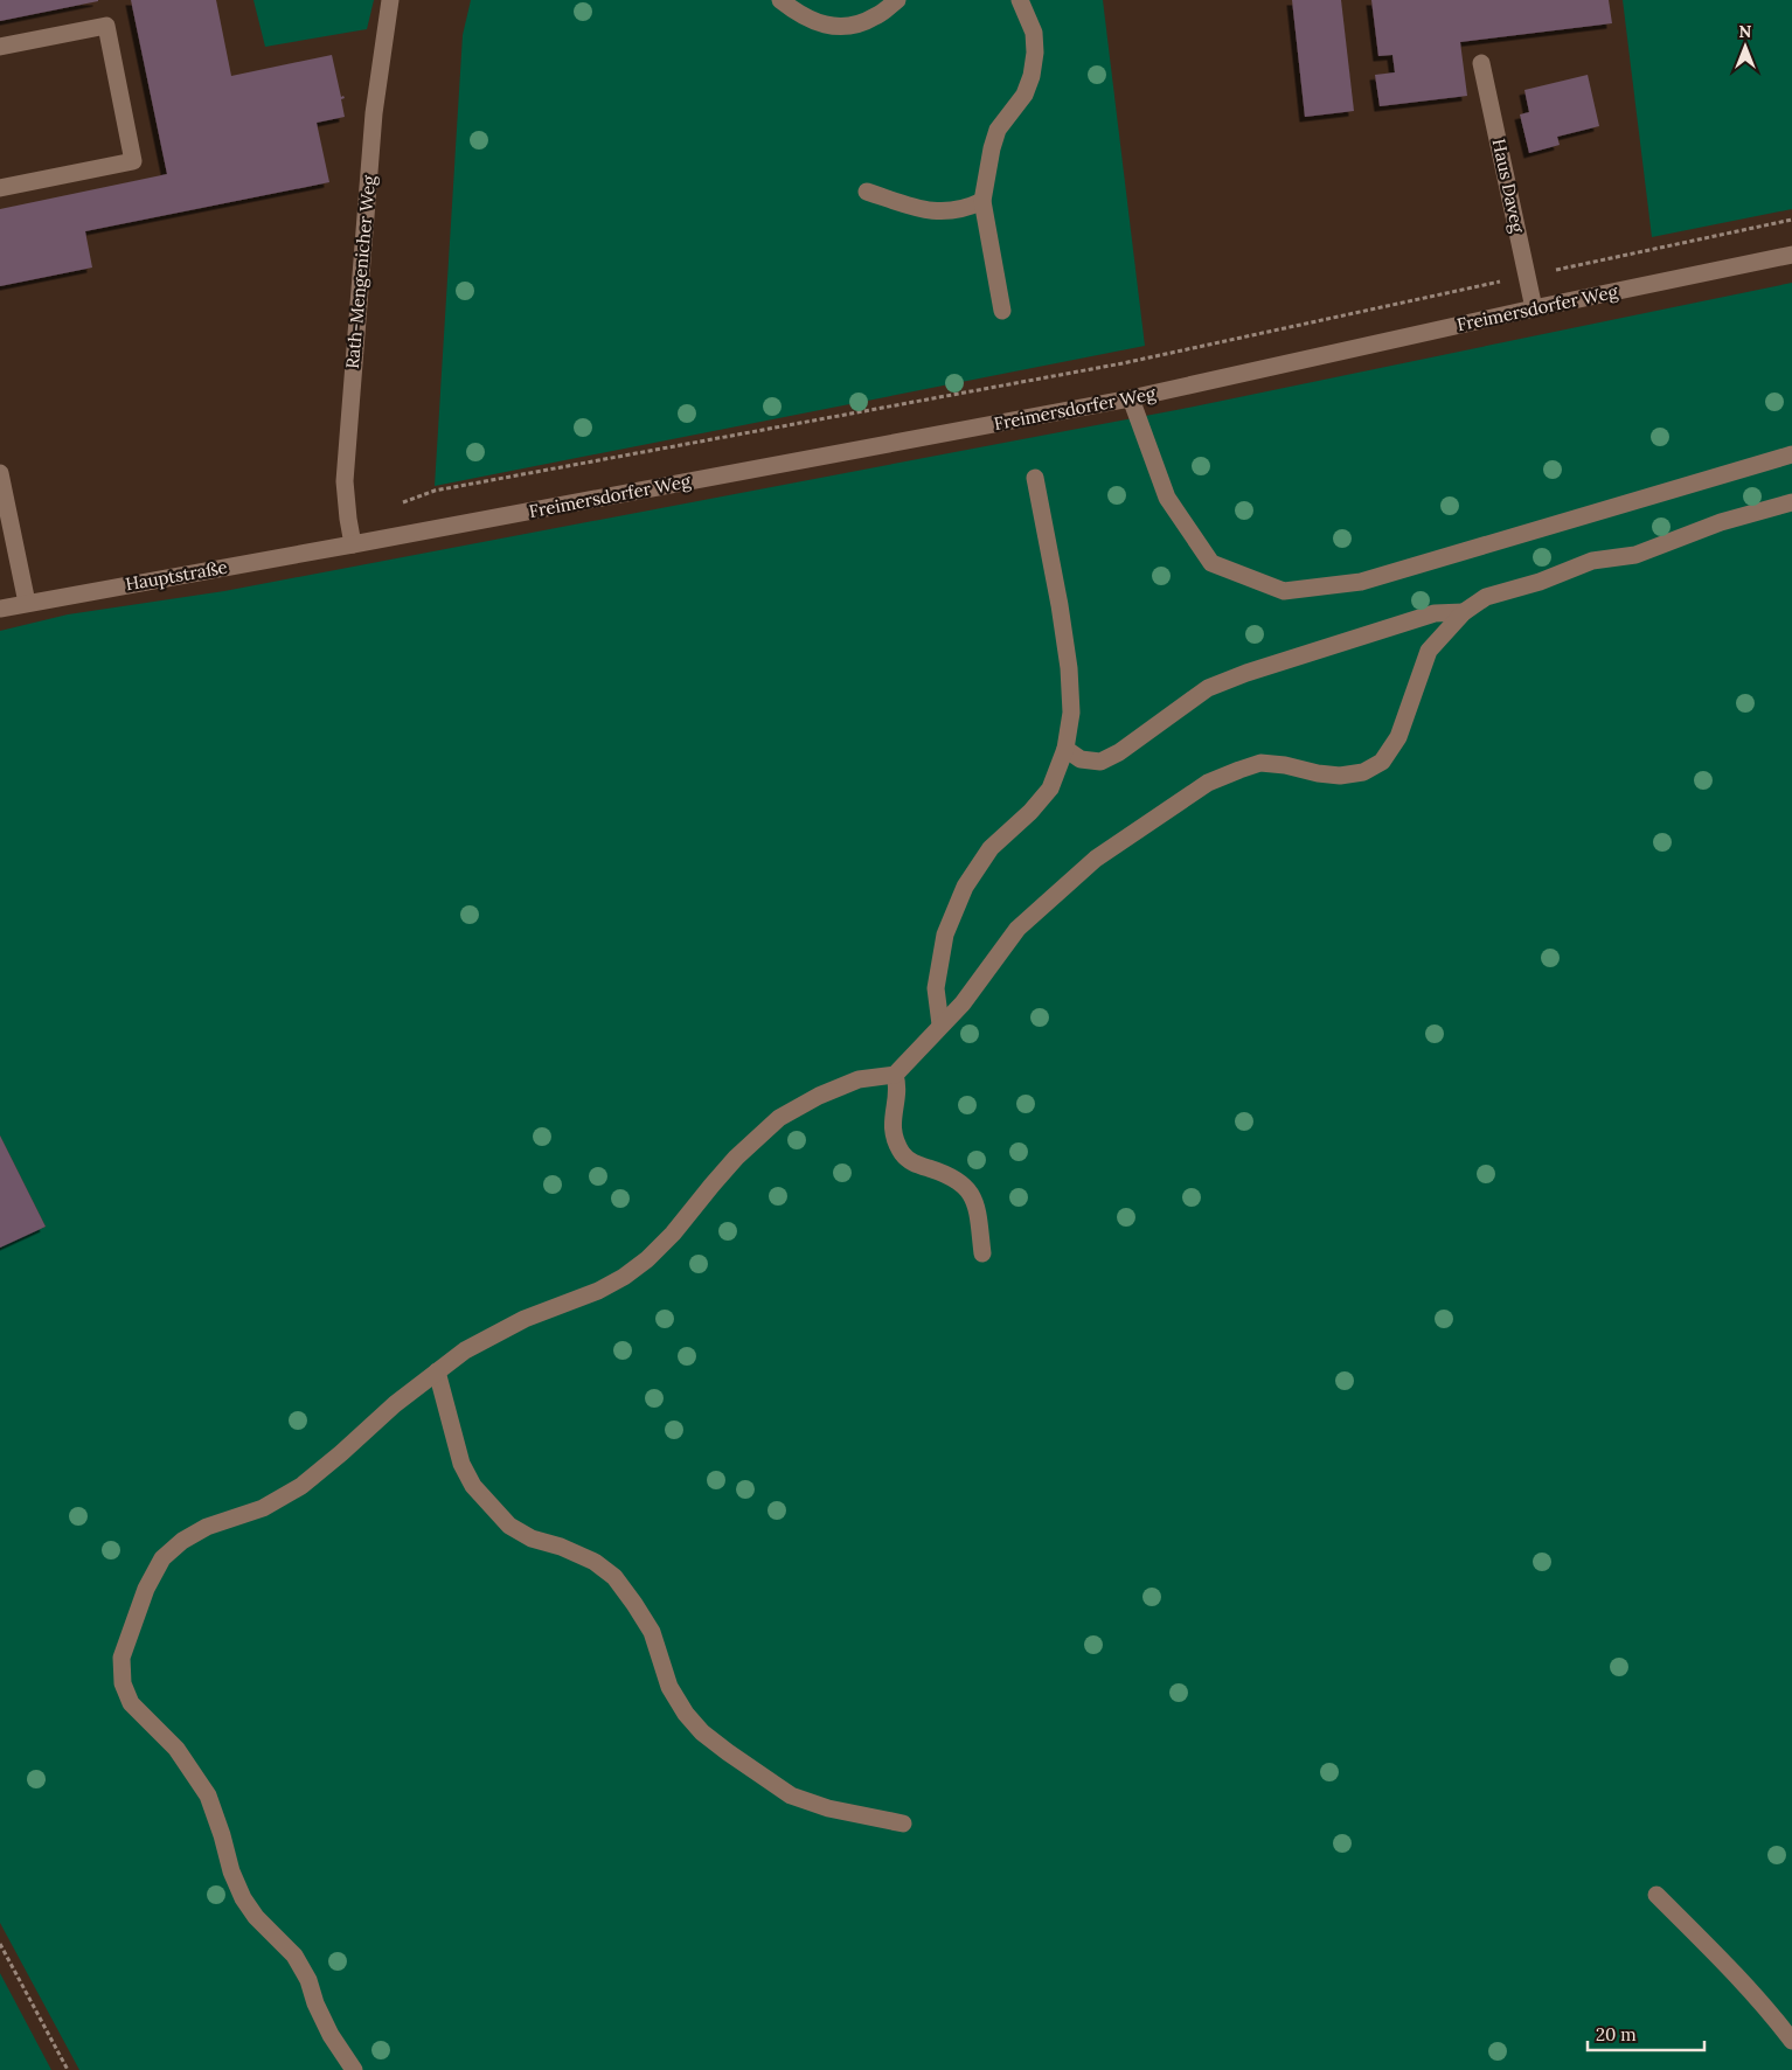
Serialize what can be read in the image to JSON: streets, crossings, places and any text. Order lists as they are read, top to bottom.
{
  "streets": {
    "street": [
      "Haus Daveg",
      "Rath-Mengenicher Weg",
      "Freimersdorfer Weg",
      "Hauptstraße"
    ]
  },
  "crossings": [
    ["Haus Daveg", "Freimersdorfer Weg"],
    ["Rath-Mengenicher Weg", "Freimersdorfer Weg"],
    ["Rath-Mengenicher Weg", "Hauptstraße"],
    ["Freimersdorfer Weg", "Hauptstraße"]
  ],
  "scale_bar": "20 m",
  "north": "top"
}
